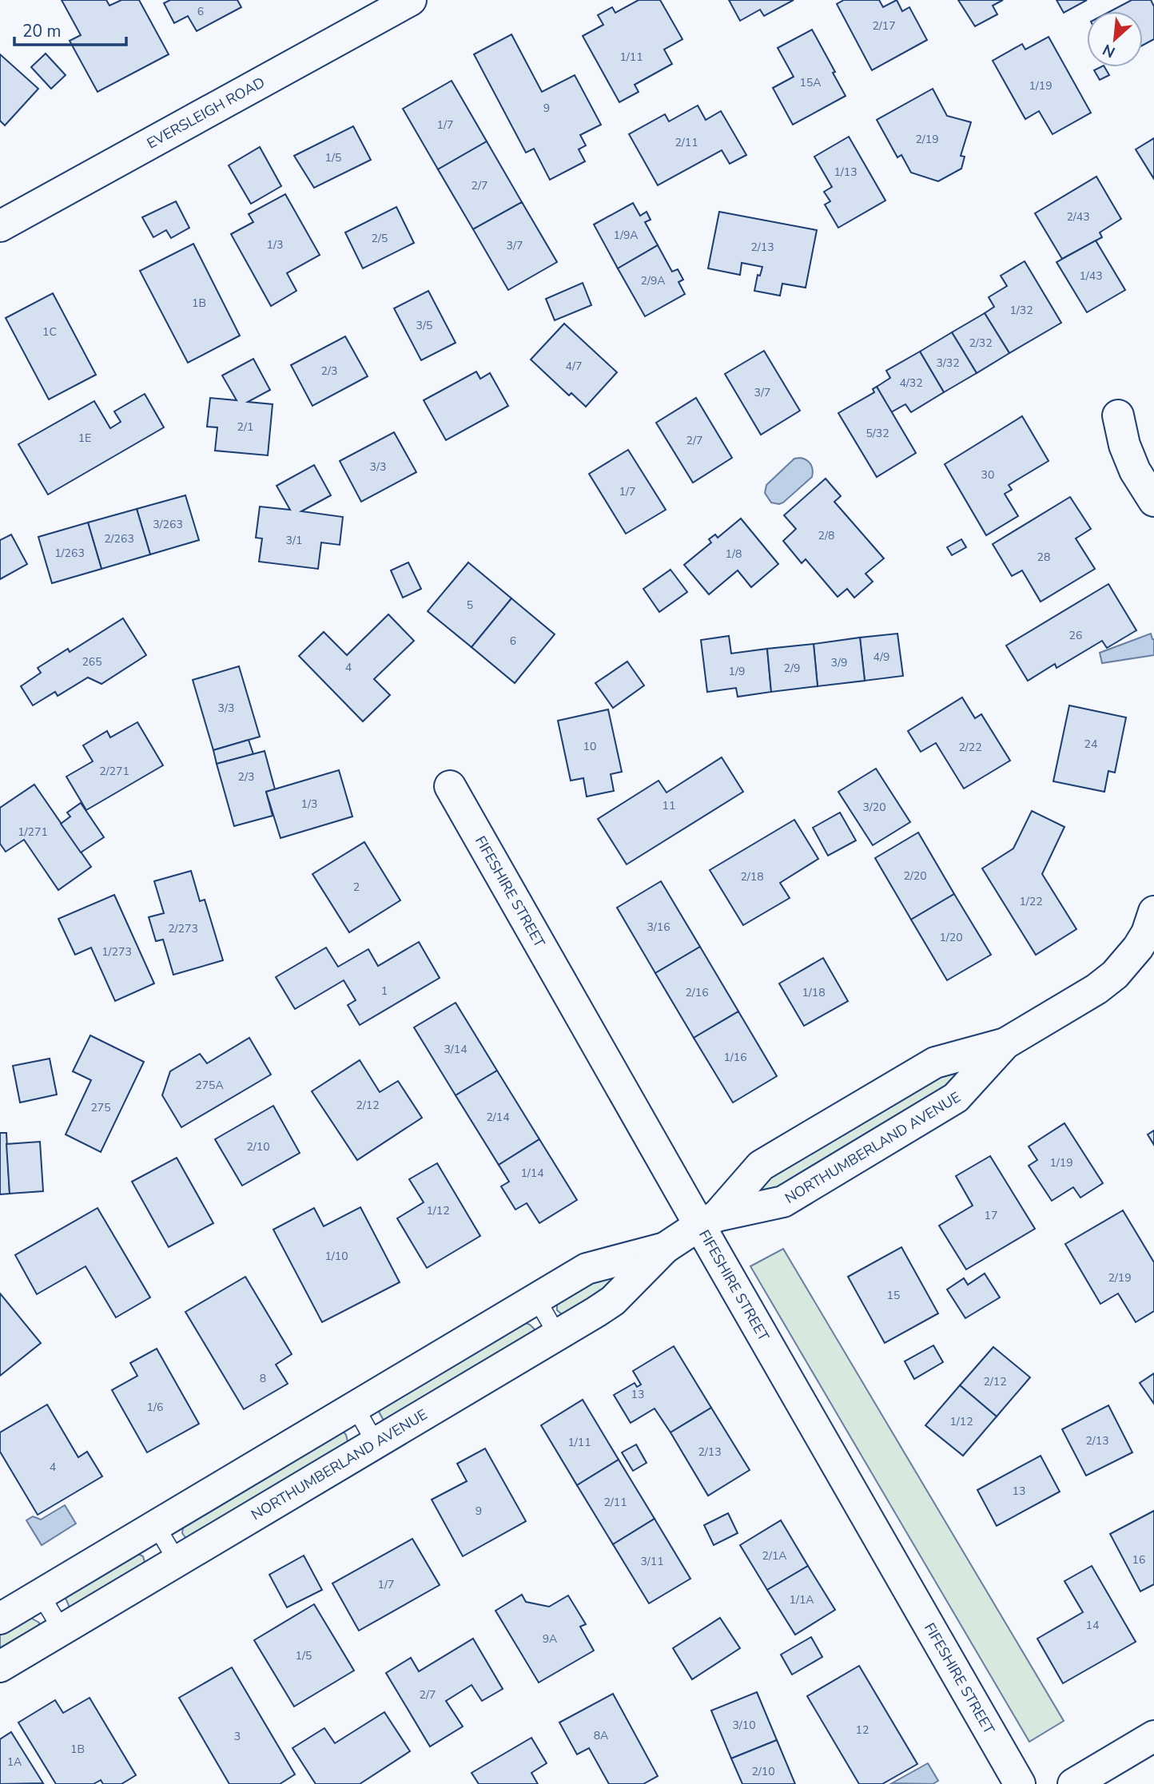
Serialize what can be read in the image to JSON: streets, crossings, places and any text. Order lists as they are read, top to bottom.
{
  "streets": {
    "street": ["EVERSLEIGH ROAD", "FIFESHIRE STREET", "NORTHUMBERLAND AVENUE"]
  },
  "crossings": [
    ["FIFESHIRE STREET", "NORTHUMBERLAND AVENUE"]
  ],
  "house_numbers": [
    "6",
    "2/17",
    "1/11",
    "15A",
    "1/19",
    "9",
    "1/7",
    "2/19",
    "2/11",
    "1/5",
    "1/13",
    "2/7",
    "2/43",
    "1/9A",
    "2/5",
    "1/3",
    "3/7",
    "2/13",
    "1/43",
    "2/9A",
    "1B",
    "1/32",
    "3/5",
    "1C",
    "2/32",
    "3/32",
    "4/7",
    "2/3",
    "4/32",
    "3/7",
    "2/1",
    "5/32",
    "1E",
    "2/7",
    "3/3",
    "30",
    "1/7",
    "3/263",
    "2/8",
    "2/263",
    "3/1",
    "1/263",
    "1/8",
    "28",
    "5",
    "26",
    "6",
    "4/9",
    "265",
    "3/9",
    "4",
    "2/9",
    "1/9",
    "3/3",
    "24",
    "10",
    "2/22",
    "2/271",
    "2/3",
    "1/3",
    "11",
    "3/20",
    "1/271",
    "2/20",
    "2/18",
    "2",
    "1/22",
    "3/16",
    "2/273",
    "1/20",
    "1/273",
    "1",
    "2/16",
    "1/18",
    "3/14",
    "1/16",
    "275A",
    "2/12",
    "275",
    "2/14",
    "2/10",
    "1/19",
    "1/14",
    "1/12",
    "17",
    "1/10",
    "2/19",
    "15",
    "8",
    "2/12",
    "13",
    "1/6",
    "1/12",
    "2/13",
    "1/11",
    "2/13",
    "4",
    "13",
    "2/11",
    "9",
    "2/1A",
    "16",
    "3/11",
    "1/7",
    "1/1A",
    "14",
    "9A",
    "1/5",
    "2/7",
    "3/10",
    "12",
    "8A",
    "3",
    "1B",
    "1A",
    "2/10"
  ],
  "scale_bar": "20 m",
  "north": "bottom left"
}
